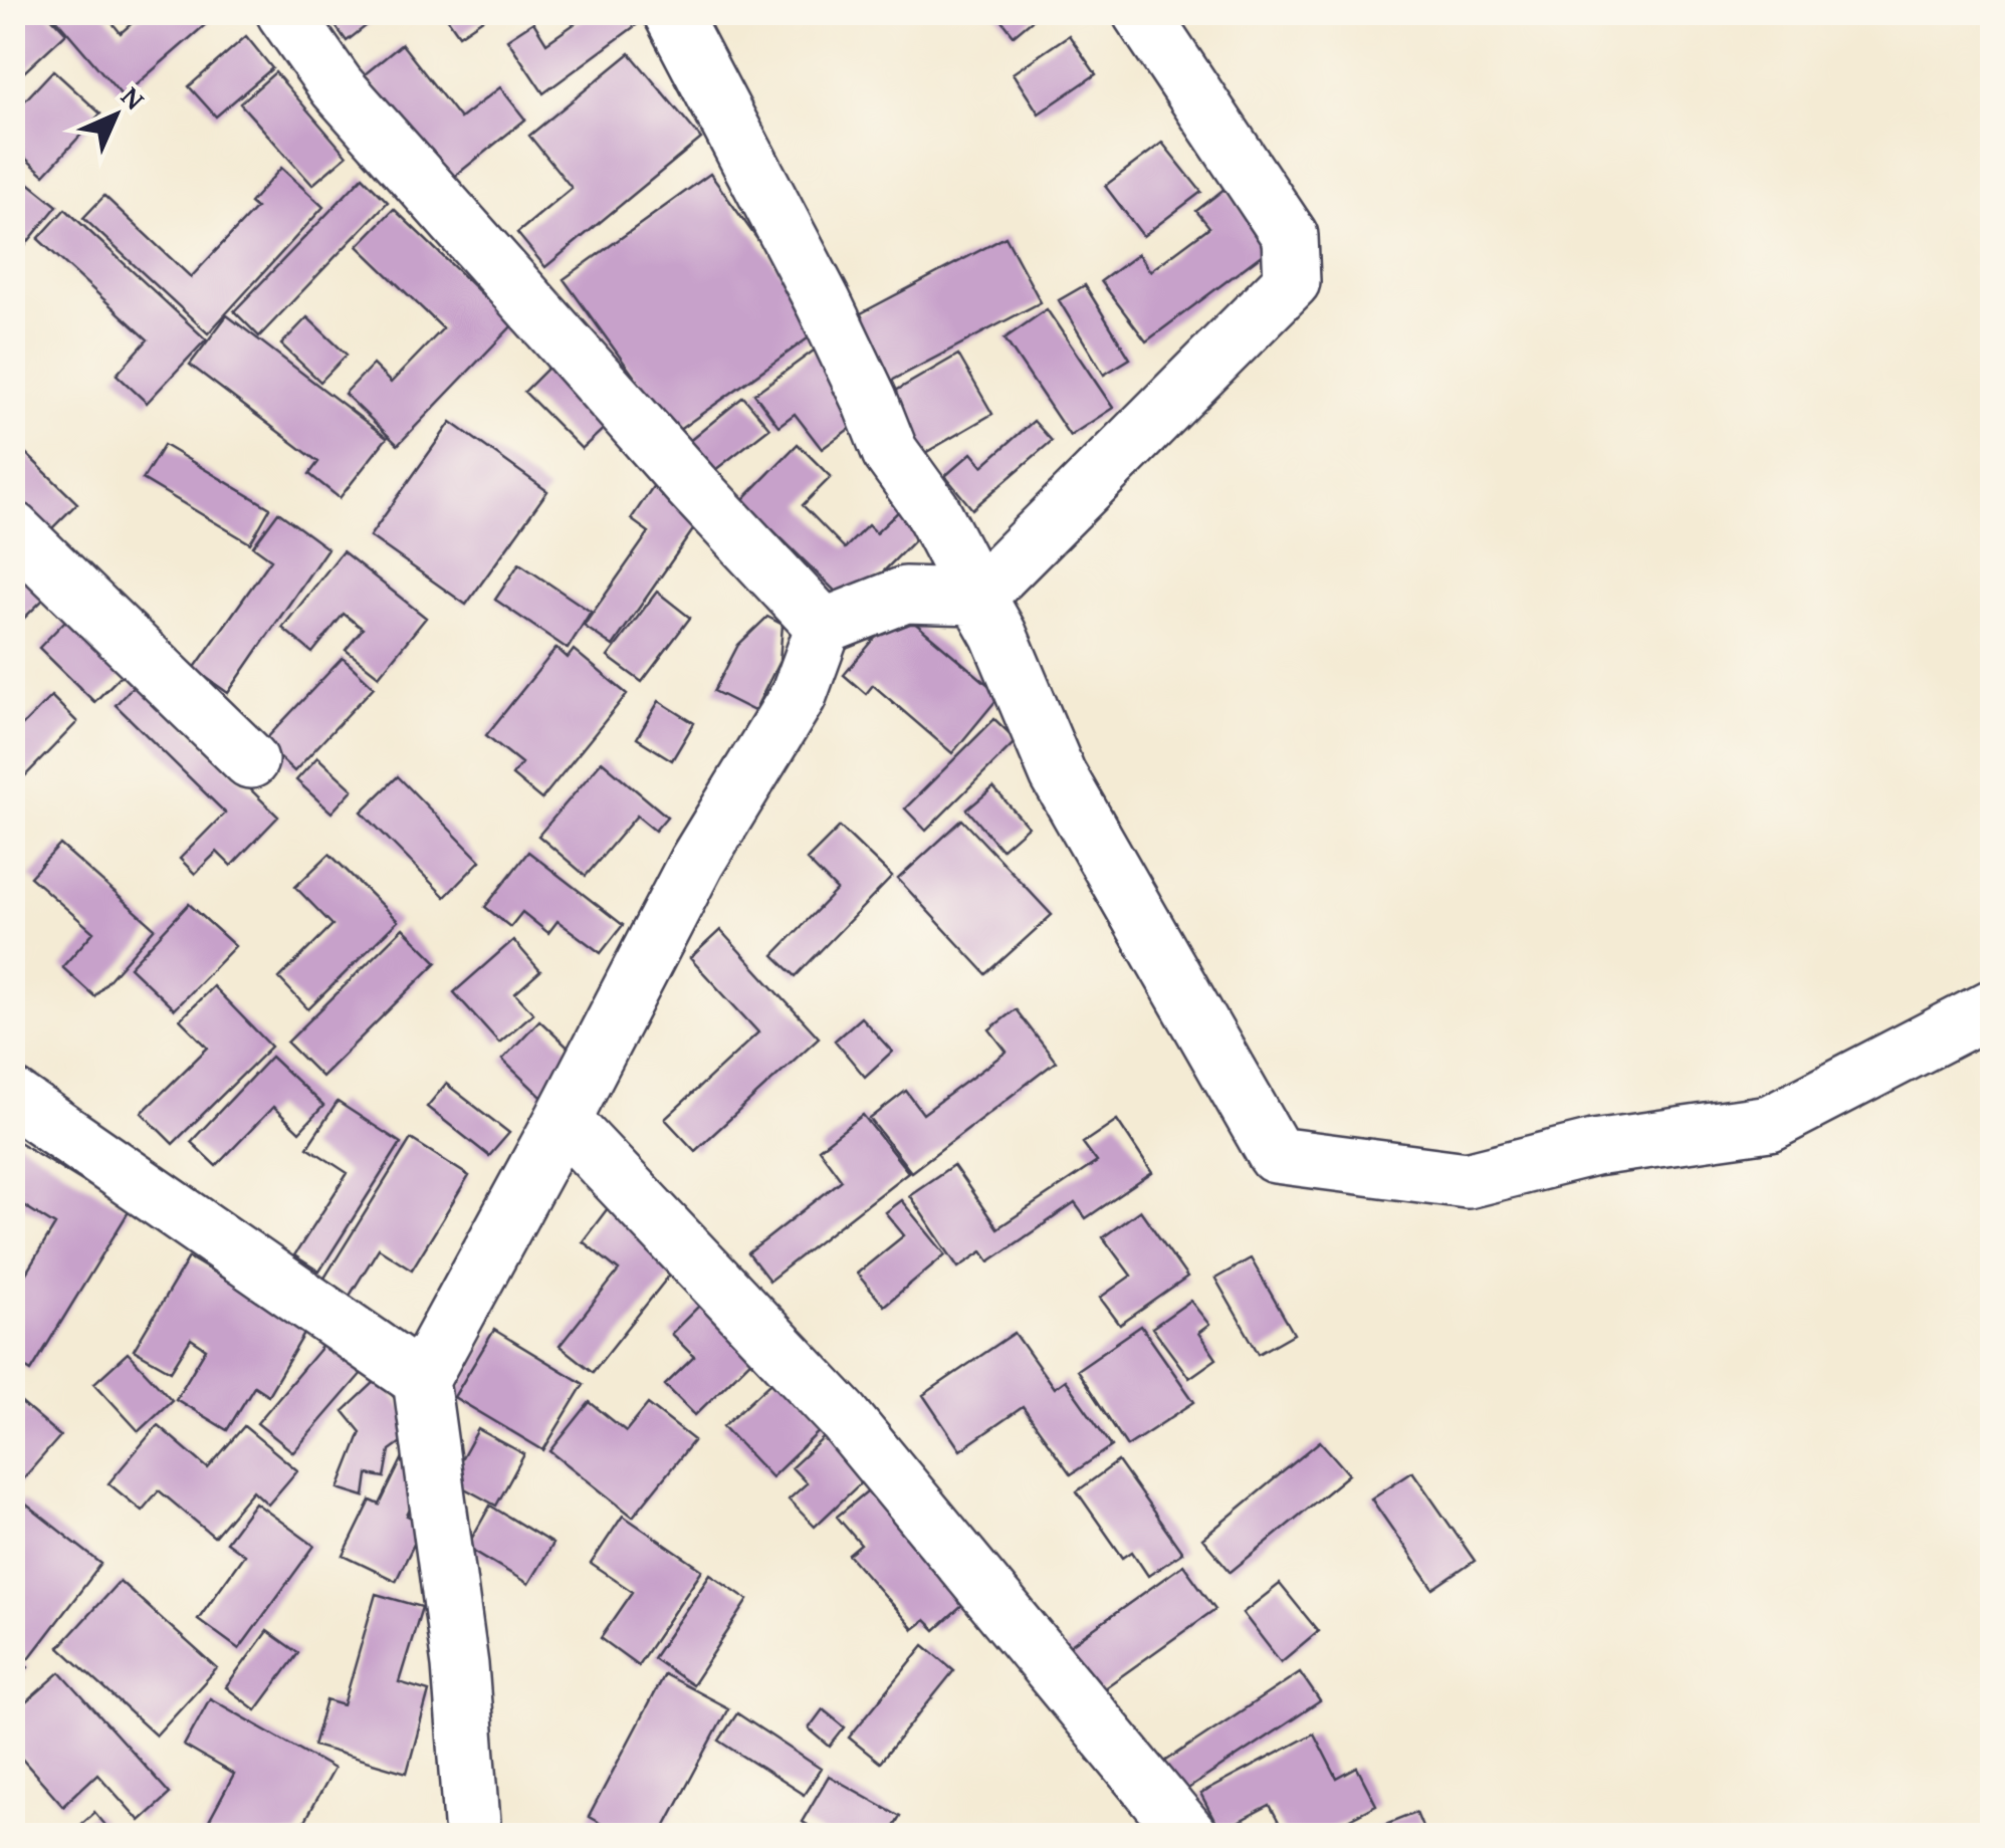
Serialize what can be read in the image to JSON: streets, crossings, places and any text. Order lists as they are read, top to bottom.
{
  "north": "top right"
}
